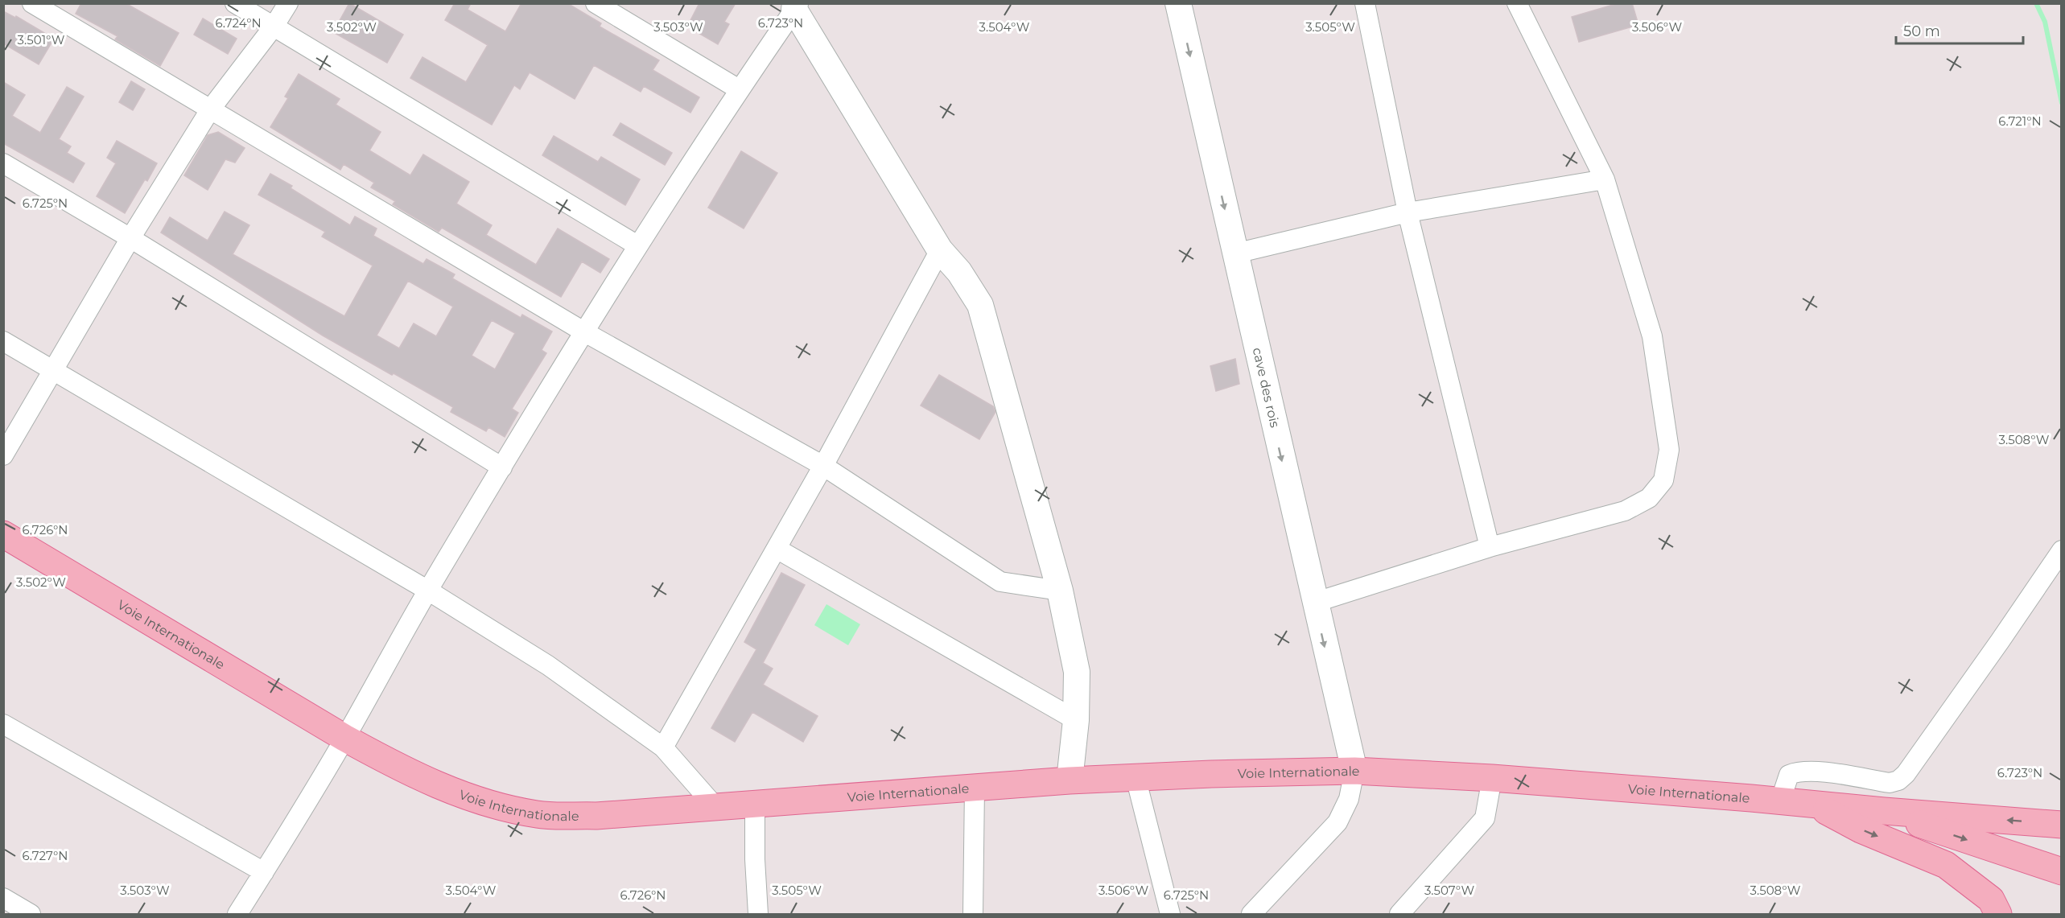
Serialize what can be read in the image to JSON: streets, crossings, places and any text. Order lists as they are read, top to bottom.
{
  "streets": {
    "main road": ["Voie Internationale"],
    "street": ["cave des rois"]
  },
  "crossings": [
    ["cave des rois", "Voie Internationale"]
  ],
  "scale_bar": "50 m",
  "coordinates": [
    "6.724°N",
    "6.723°N",
    "3.502°W",
    "3.503°W",
    "3.504°W",
    "3.505°W",
    "3.506°W",
    "3.501°W",
    "6.721°N",
    "6.725°N",
    "3.508°W",
    "6.726°N",
    "6.727°N",
    "3.507°W"
  ]
}
